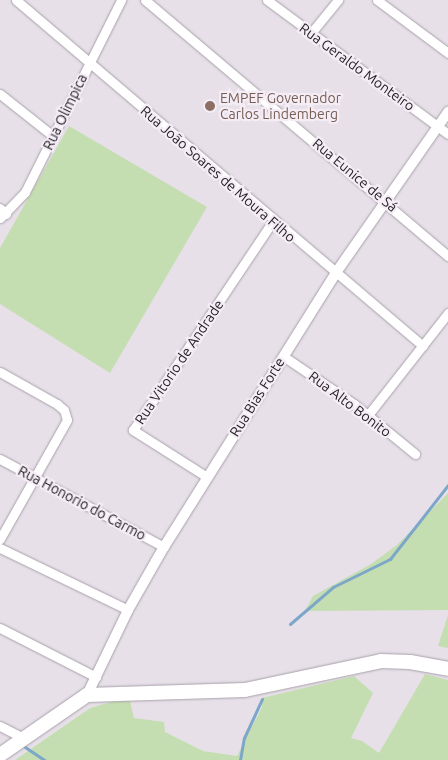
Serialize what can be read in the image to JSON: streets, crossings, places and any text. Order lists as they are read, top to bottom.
{
  "streets": {
    "street": [
      "Rua Geraldo Monteiro",
      "Rua Olimpica",
      "Rua João Soares de Moura Filho",
      "Rua Eunice de Sá",
      "Rua Vitorio de Andrade",
      "Rua Bias Forte",
      "Rua Alto Bonito",
      "Rua Honorio do Carmo"
    ]
  },
  "crossings": [
    ["Rua Geraldo Monteiro", "Rua Bias Forte"],
    ["Rua Olimpica", "Rua João Soares de Moura Filho"],
    ["Rua João Soares de Moura Filho", "Rua Vitorio de Andrade"],
    ["Rua João Soares de Moura Filho", "Rua Bias Forte"],
    ["Rua Eunice de Sá", "Rua Bias Forte"],
    ["Rua Vitorio de Andrade", "Rua Bias Forte"],
    ["Rua Bias Forte", "Rua Alto Bonito"],
    ["Rua Bias Forte", "Rua Honorio do Carmo"]
  ],
  "places": ["EMPEF Governador Carlos Lindemberg"]
}
